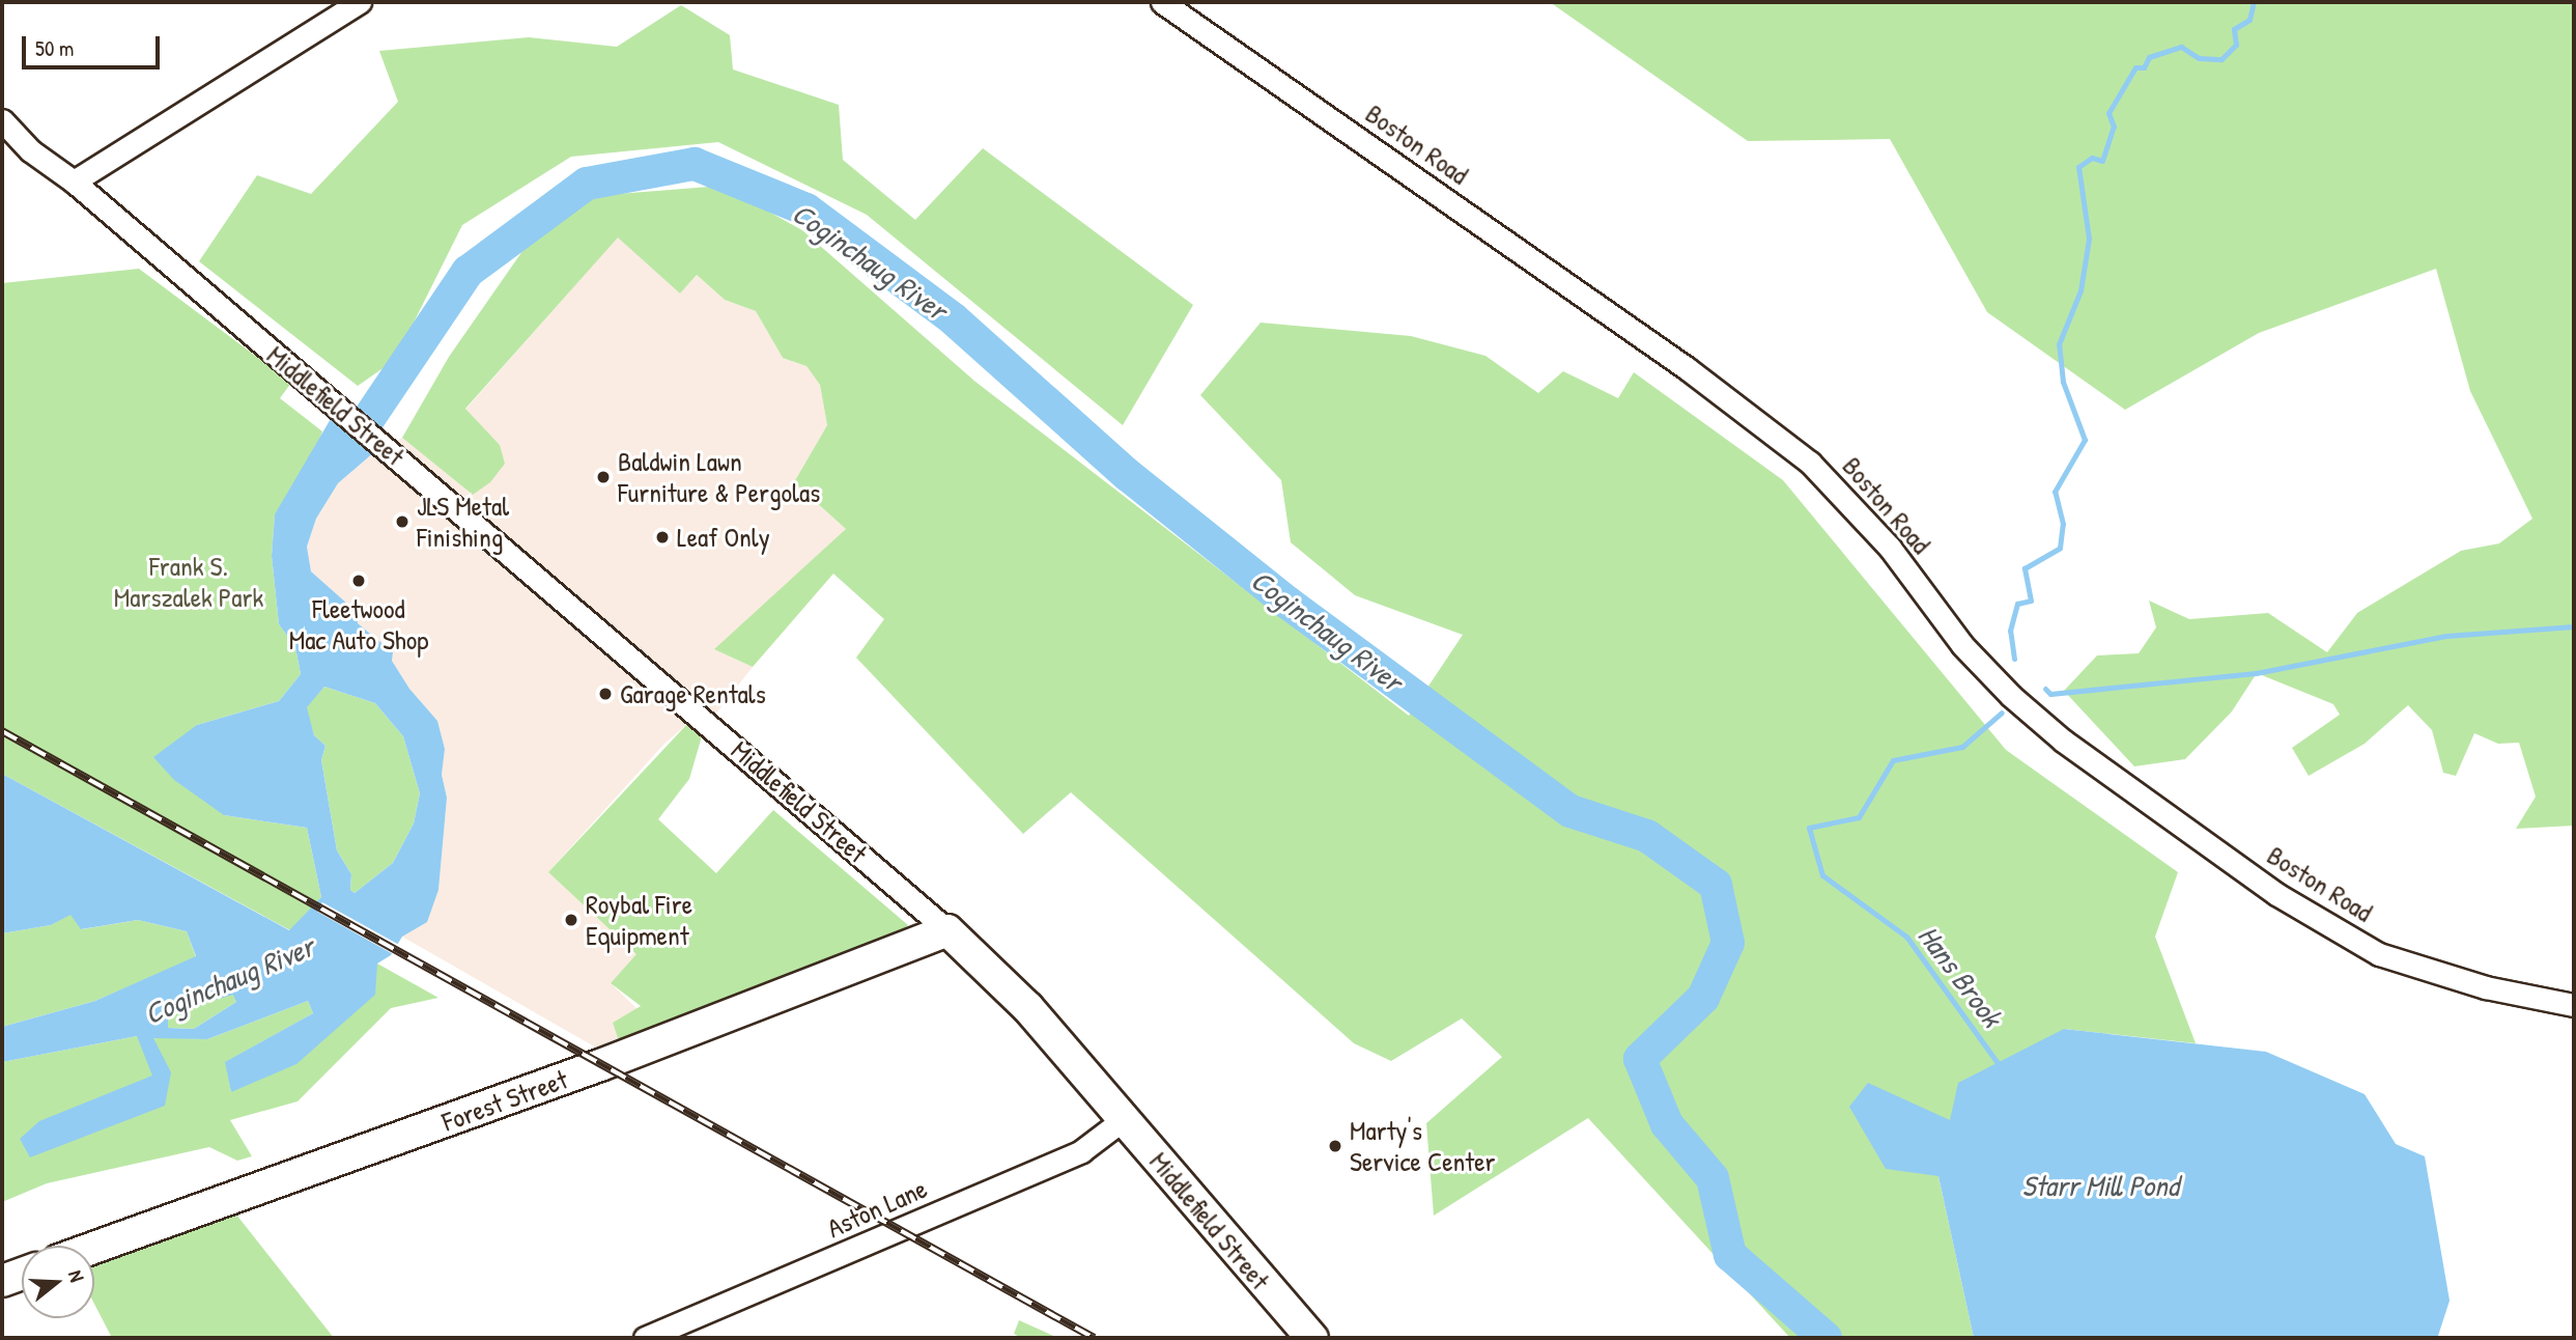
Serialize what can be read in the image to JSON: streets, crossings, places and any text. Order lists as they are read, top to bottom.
{
  "streets": {
    "main road": ["Middlefield Street", "Forest Street"],
    "street": ["Boston Road", "Aston Lane"]
  },
  "crossings": [
    ["Middlefield Street", "Forest Street"],
    ["Middlefield Street", "Aston Lane"]
  ],
  "water": ["Coginchaug River", "Hans Brook", "Starr Mill Pond"],
  "parks": ["Frank S. Marszalek Park"],
  "places": [
    "Baldwin Lawn Furniture & Pergolas",
    "JLS Metal Finishing",
    "Leaf Only",
    "Fleetwood Mac Auto Shop",
    "Garage Rentals",
    "Roybal Fire Equipment",
    "Marty's Service Center"
  ],
  "scale_bar": "50 m",
  "north": "right"
}
